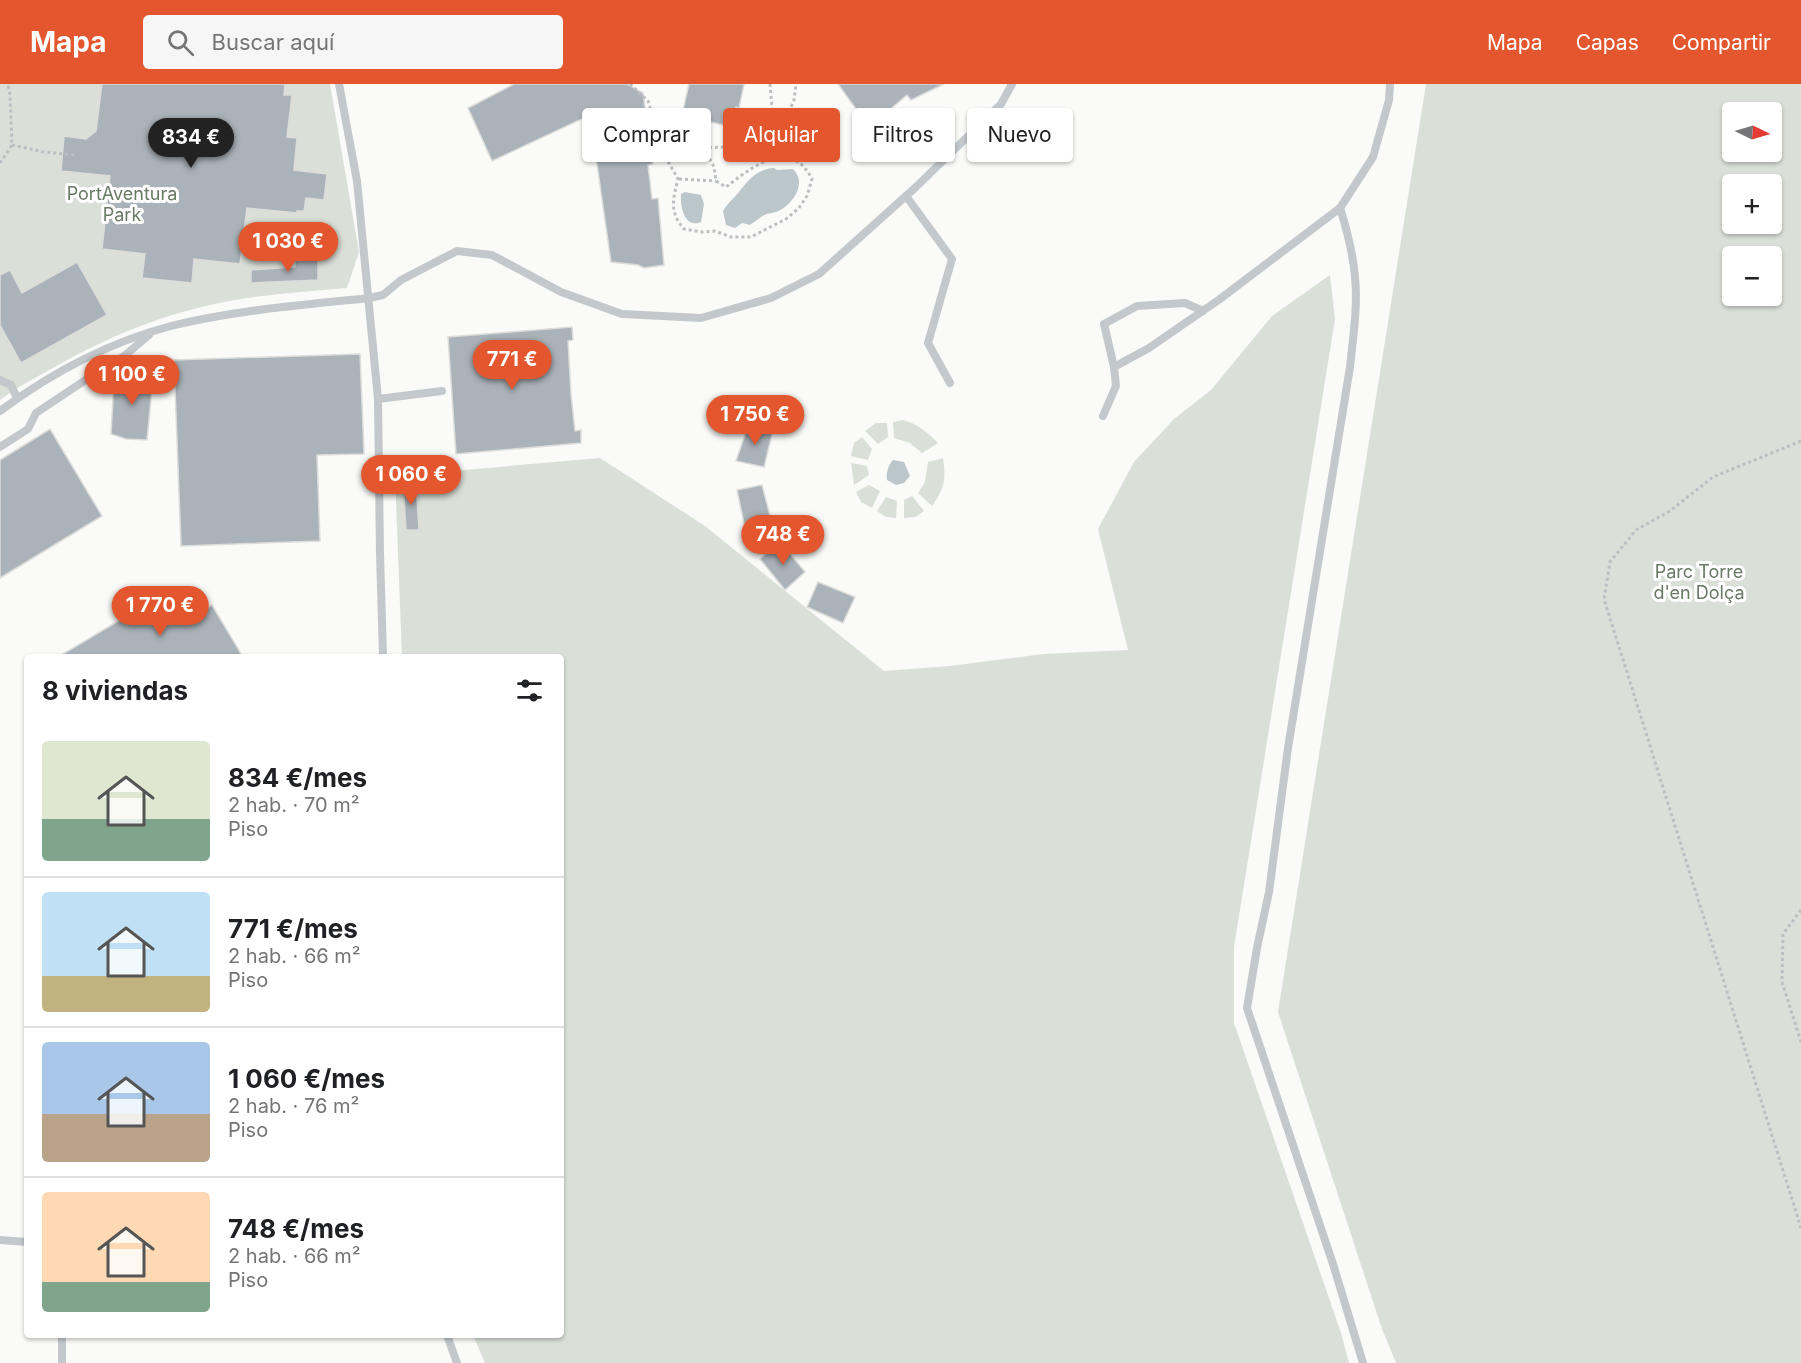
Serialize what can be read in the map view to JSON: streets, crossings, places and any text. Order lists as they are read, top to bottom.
{
  "parks": ["PortAventura Park", "Parc Torre d'en Dolça"],
  "north": "right",
  "page": {
    "header": "Mapa",
    "search": "Buscar aquí",
    "nav": ["Mapa", "Capas", "Compartir"],
    "map_buttons": ["+", "−"],
    "chip": [
      "Comprar",
      "Alquilar",
      "Filtros",
      "Nuevo"
    ],
    "price": [
      "834 €",
      "1 030 €",
      "771 €",
      "1 100 €",
      "1 750 €",
      "1 060 €",
      "748 €",
      "1 770 €"
    ],
    "heading": "8 viviendas",
    "list": [
      {
        "name": "834 €/mes",
        "note": "2 hab. · 70 m² · Piso"
      },
      {
        "name": "771 €/mes",
        "note": "2 hab. · 66 m² · Piso"
      },
      {
        "name": "1 060 €/mes",
        "note": "2 hab. · 76 m² · Piso"
      },
      {
        "name": "748 €/mes",
        "note": "2 hab. · 66 m² · Piso"
      }
    ]
  }
}
